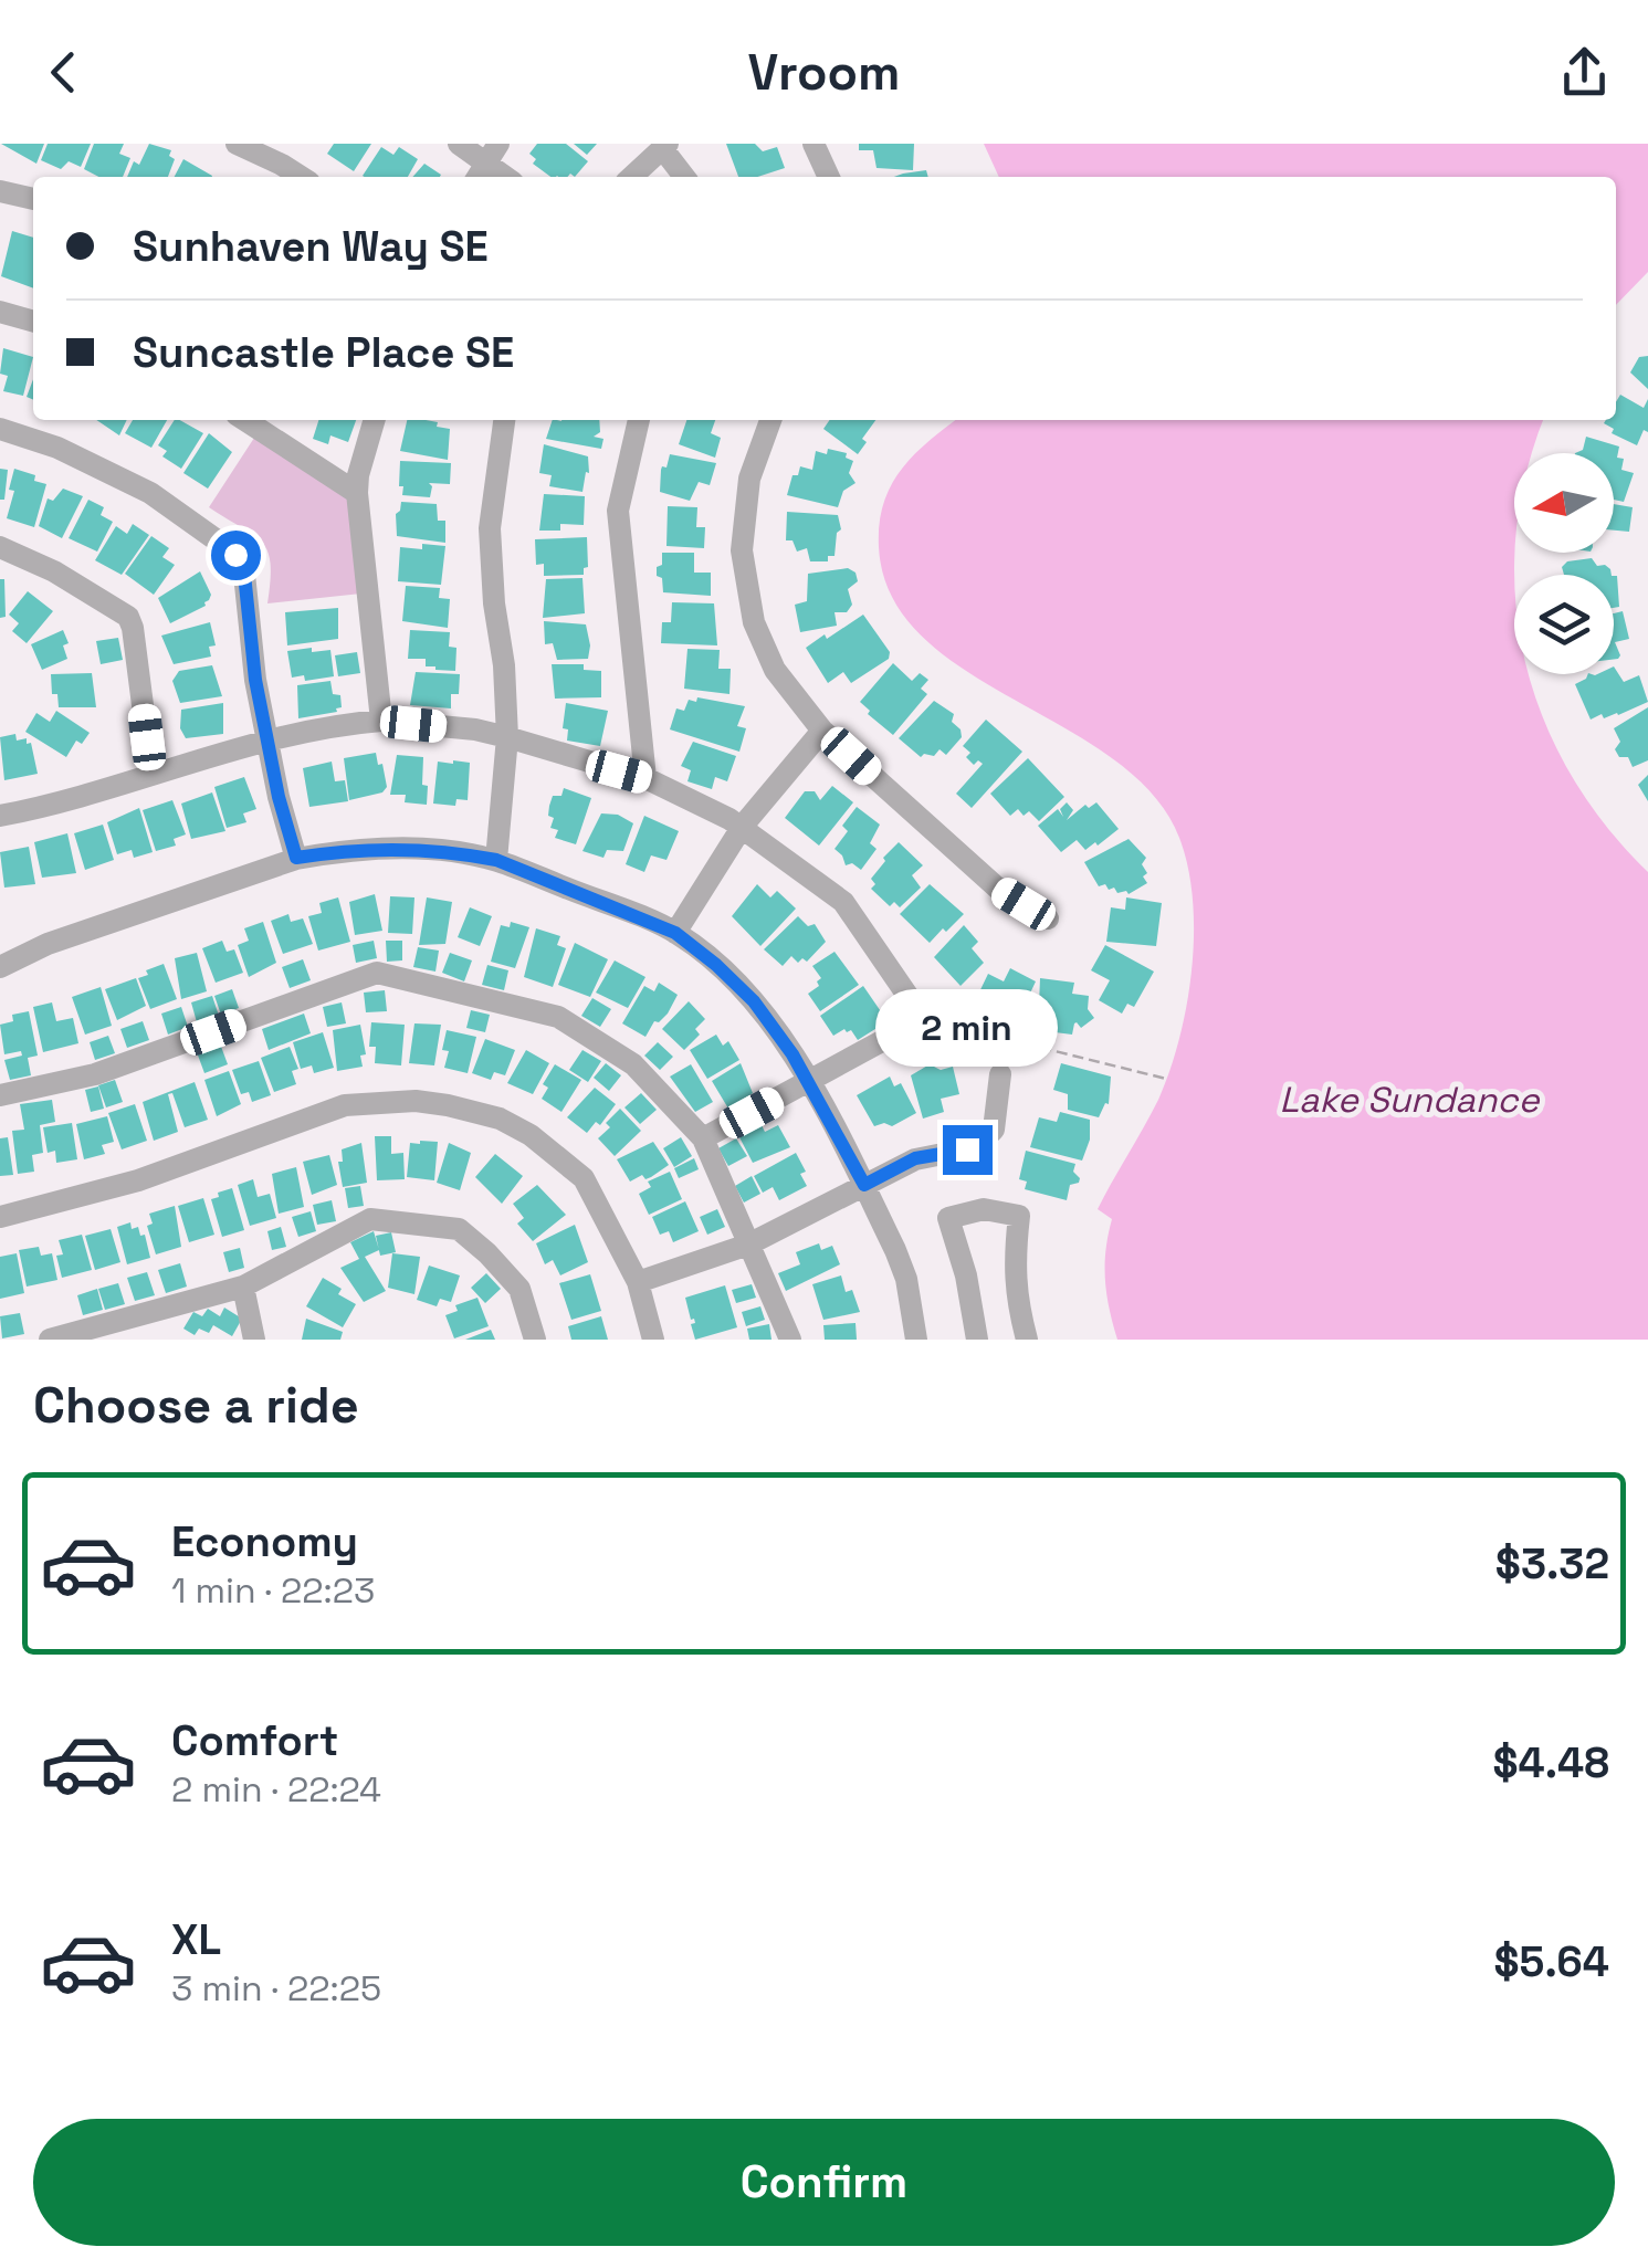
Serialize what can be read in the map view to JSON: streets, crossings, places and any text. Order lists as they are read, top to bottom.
{
  "water": ["Lake Sundance"],
  "north": "left",
  "page": {
    "header": "Vroom",
    "banner": ["Sunhaven Way SE", "Suncastle Place SE"],
    "bubble": "2 min",
    "heading": "Choose a ride",
    "list": [
      {
        "name": "Economy",
        "note": "1 min · 22:23",
        "value": "$3.32"
      },
      {
        "name": "Comfort",
        "note": "2 min · 22:24",
        "value": "$4.48"
      },
      {
        "name": "XL",
        "note": "3 min · 22:25",
        "value": "$5.64"
      }
    ],
    "buttons": "Confirm"
  }
}
